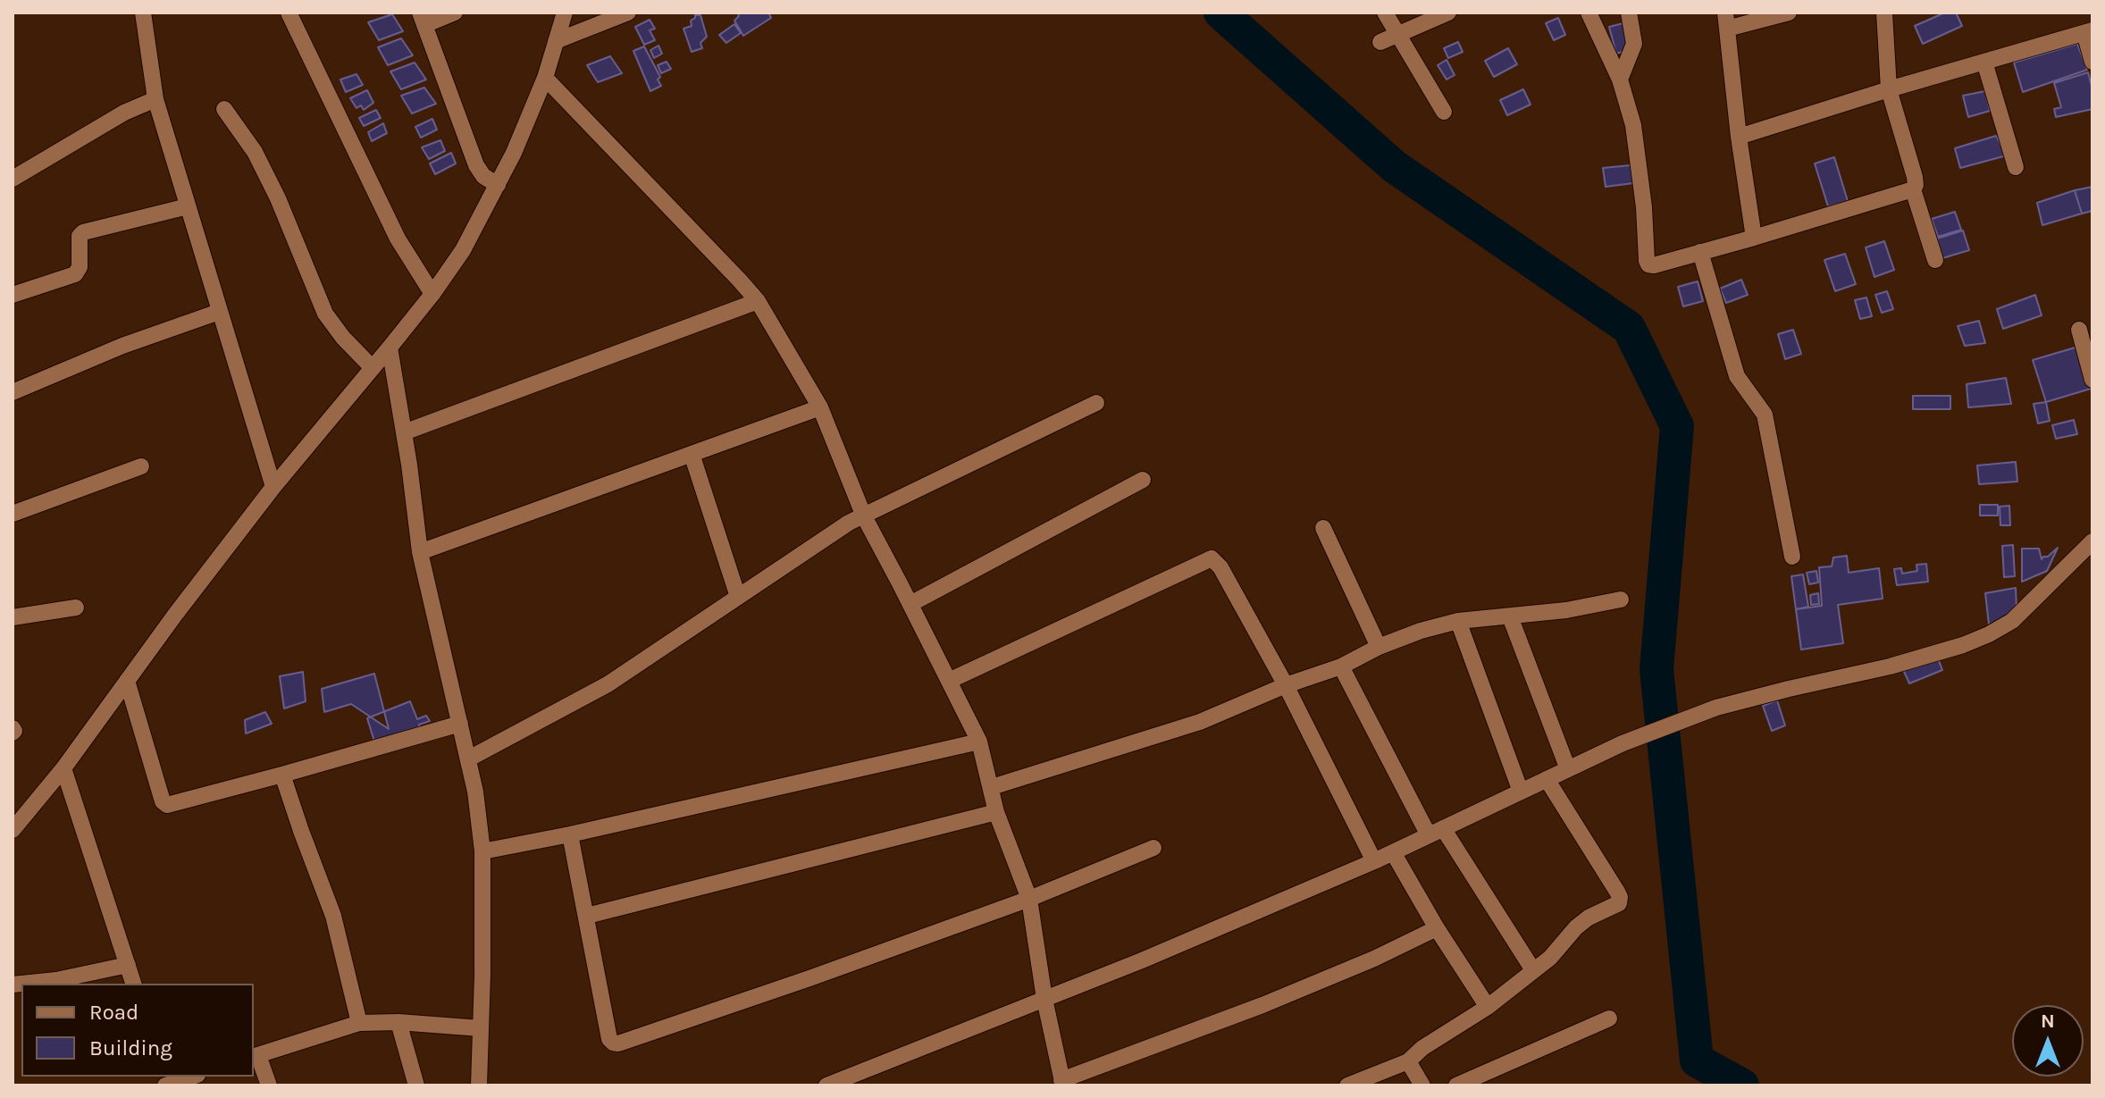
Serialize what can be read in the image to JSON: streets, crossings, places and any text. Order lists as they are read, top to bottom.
{
  "legend": ["Road", "Building"],
  "north": "top"
}
